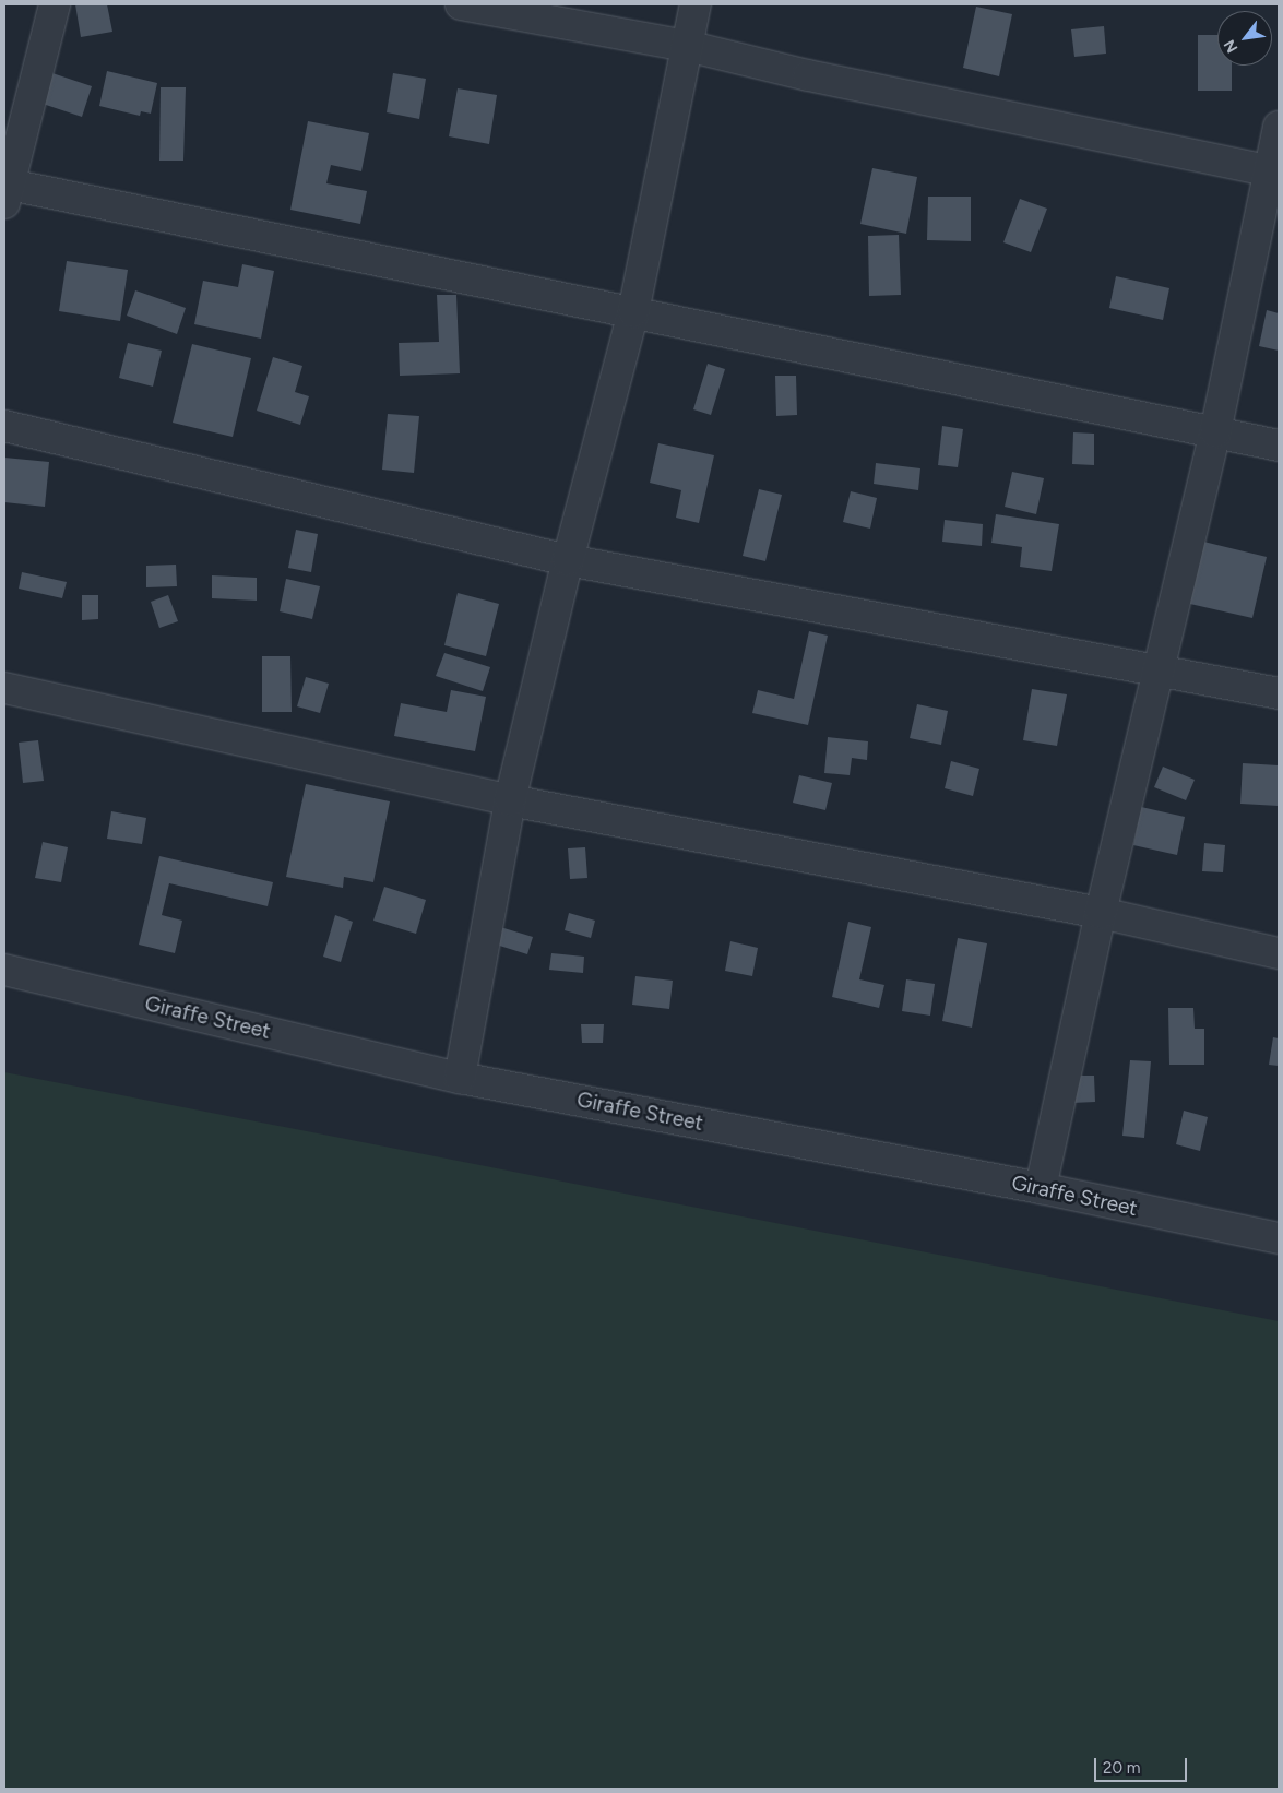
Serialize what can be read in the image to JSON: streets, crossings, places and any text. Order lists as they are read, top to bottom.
{
  "streets": {
    "street": ["Giraffe Street"]
  },
  "scale_bar": "20 m",
  "north": "bottom left"
}
